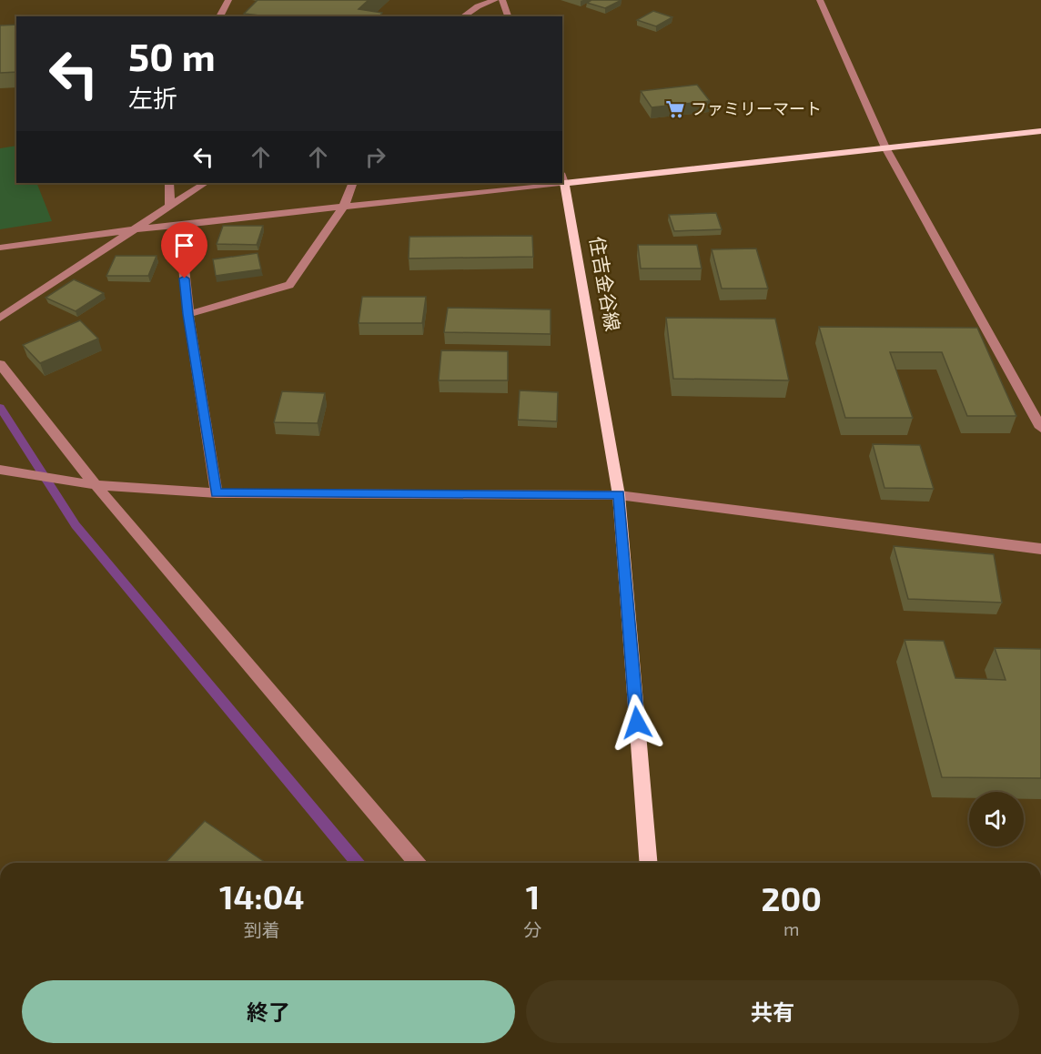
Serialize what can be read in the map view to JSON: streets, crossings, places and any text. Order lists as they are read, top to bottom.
{
  "streets": {
    "main road": ["住吉金谷線"]
  },
  "places": {
    "supermarket": ["ファミリーマート"]
  },
  "page": {
    "turn": ["50 m", "左折"],
    "eta": [
      "14:04",
      "到着",
      "1",
      "分",
      "200",
      "m"
    ],
    "buttons": ["終了", "共有"]
  }
}
